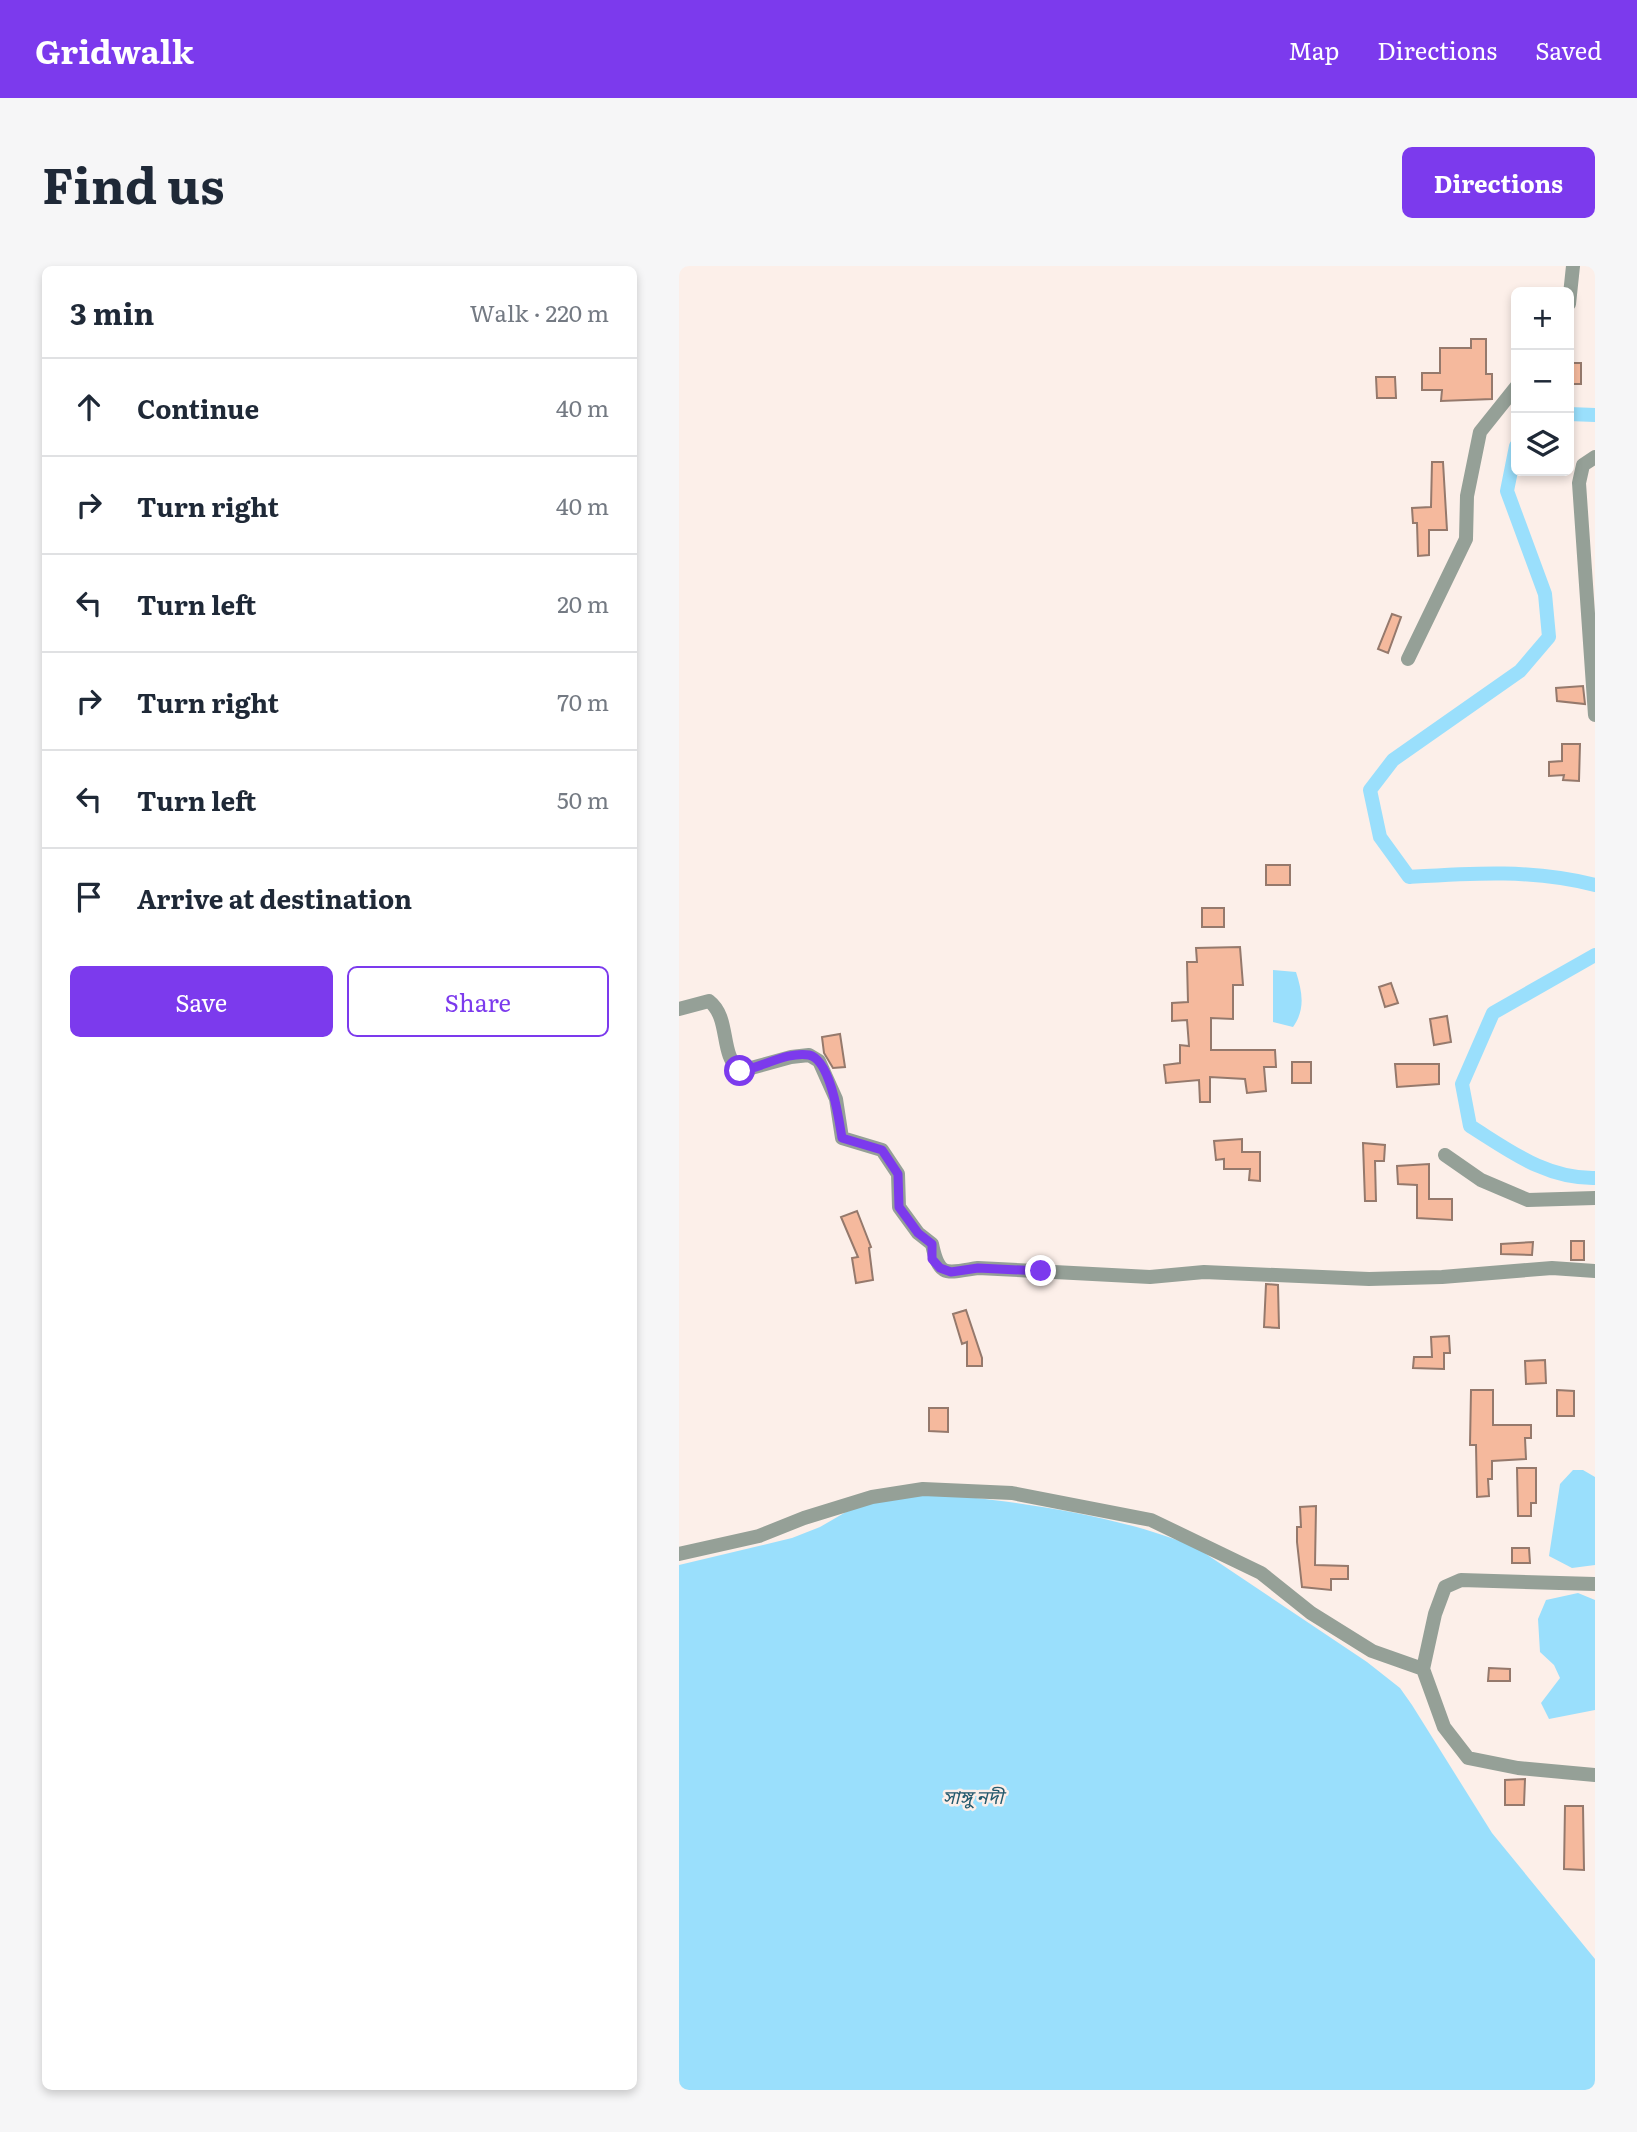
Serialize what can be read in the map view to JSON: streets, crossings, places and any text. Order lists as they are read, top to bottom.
{
  "water": ["সাঙ্গু নদী"],
  "page": {
    "header": "Gridwalk",
    "nav": ["Map", "Directions", "Saved"],
    "title": "Find us",
    "buttons": [
      "Directions",
      ["Save", "Share"]
    ],
    "heading": ["3 min", "Walk · 220 m"],
    "map_buttons": ["+", "−"],
    "list": [
      ["Continue", "40 m"],
      ["Turn right", "40 m"],
      ["Turn left", "20 m"],
      ["Turn right", "70 m"],
      ["Turn left", "50 m"],
      "Arrive at destination"
    ]
  }
}
